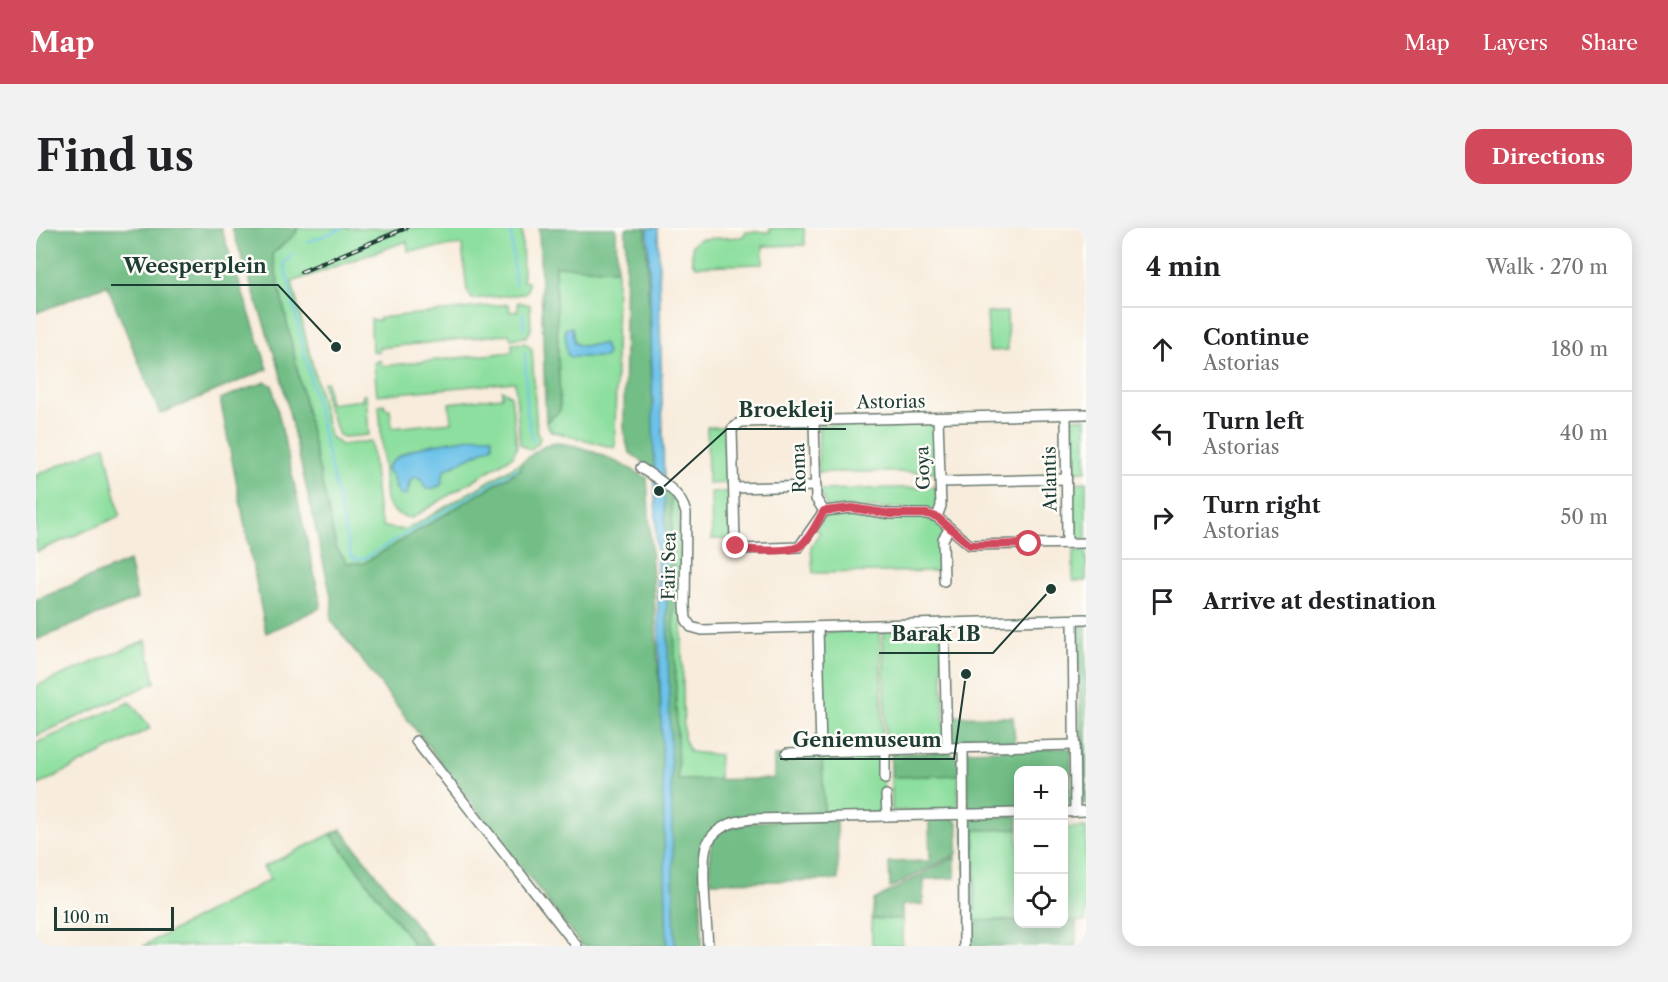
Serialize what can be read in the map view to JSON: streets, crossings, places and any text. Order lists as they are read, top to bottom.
{
  "streets": {
    "street": [
      "Astorias",
      "Roma",
      "Goya",
      "Atlantis",
      "Fair Sea"
    ]
  },
  "crossings": [
    ["Astorias", "Roma"],
    ["Astorias", "Goya"],
    ["Astorias", "Atlantis"]
  ],
  "places": [
    "Weesperplein",
    "Broekleij",
    "Barak 1B",
    "Geniemuseum"
  ],
  "scale_bar": "100 m",
  "page": {
    "header": "Map",
    "nav": ["Map", "Layers", "Share"],
    "buttons": "Directions",
    "title": "Find us",
    "heading": ["4 min", "Walk · 270 m"],
    "list": [
      ["Continue", "Astorias", "180 m"],
      ["Turn left", "Astorias", "40 m"],
      ["Turn right", "Astorias", "50 m"],
      "Arrive at destination"
    ],
    "map_buttons": ["+", "−"],
    "scale": "100 m"
  }
}
